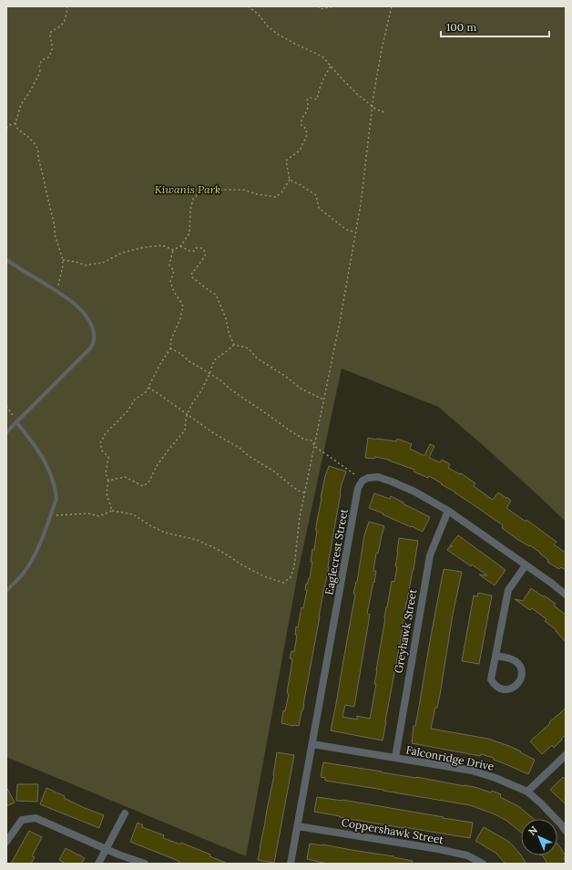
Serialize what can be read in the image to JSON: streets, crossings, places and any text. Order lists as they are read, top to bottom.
{
  "streets": {
    "street": [
      "Eaglecrest Street",
      "Greyhawk Street",
      "Falconridge Drive",
      "Coppershawk Street"
    ]
  },
  "crossings": [
    ["Eaglecrest Street", "Greyhawk Street"],
    ["Eaglecrest Street", "Falconridge Drive"],
    ["Eaglecrest Street", "Coppershawk Street"],
    ["Greyhawk Street", "Falconridge Drive"]
  ],
  "parks": ["Kiwanis Park"],
  "scale_bar": "100 m",
  "north": "top left"
}
